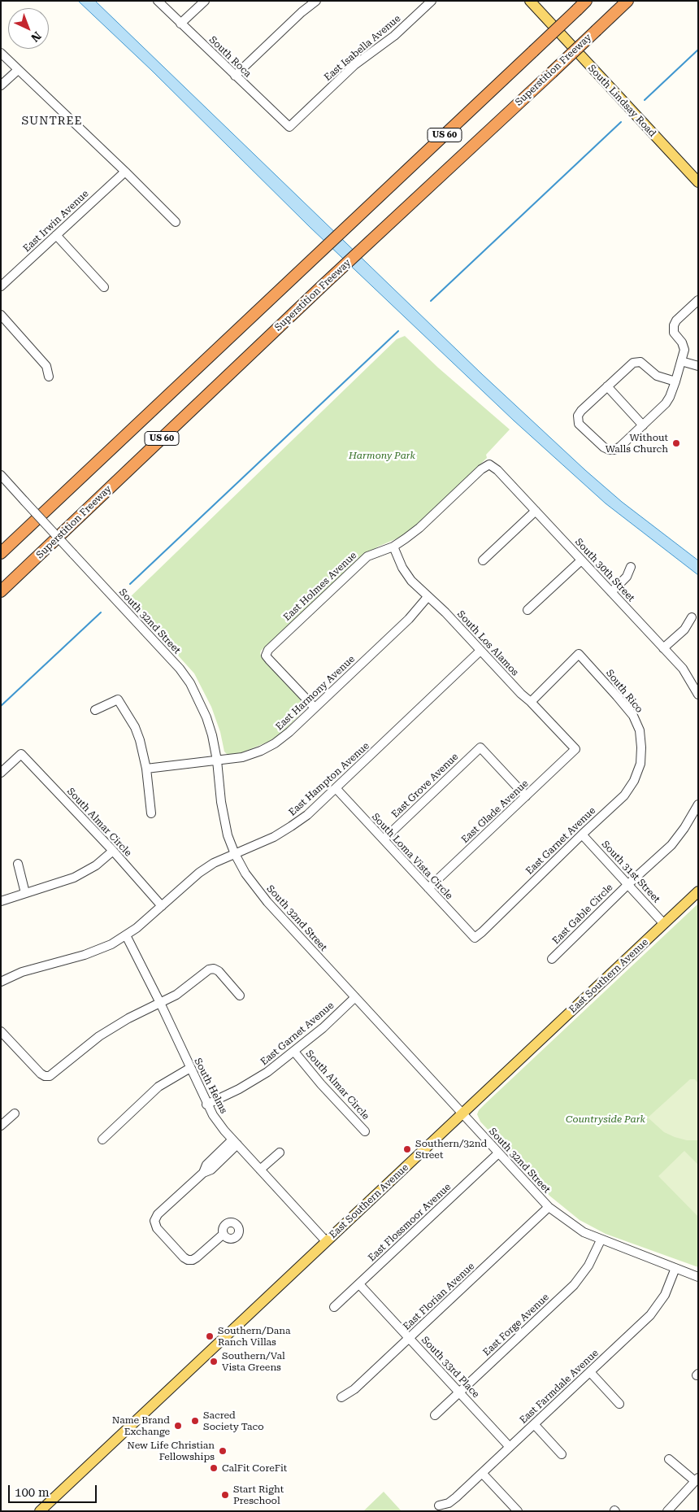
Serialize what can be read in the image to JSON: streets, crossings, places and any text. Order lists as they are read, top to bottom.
{
  "streets": {
    "highway": ["Superstition Freeway", "US 60"],
    "main road": ["South Lindsay Road", "East Southern Avenue"],
    "street": [
      "East Isabella Avenue",
      "South Roca",
      "East Irwin Avenue",
      "South 30th Street",
      "East Holmes Avenue",
      "South 32nd Street",
      "South Los Alamos",
      "South Rico",
      "East Harmony Avenue",
      "East Hampton Avenue",
      "East Grove Avenue",
      "East Glade Avenue",
      "South Almar Circle",
      "East Garnet Avenue",
      "South Loma Vista Circle",
      "South 31st Street",
      "East Gable Circle",
      "South Helms",
      "East Flossmoor Avenue",
      "East Florian Avenue",
      "East Forge Avenue",
      "South 33rd Place",
      "East Farmdale Avenue"
    ]
  },
  "crossings": [
    ["East Isabella Avenue", "South Roca"],
    ["South 30th Street", "East Holmes Avenue"],
    ["East Holmes Avenue", "South Los Alamos"],
    ["East Holmes Avenue", "East Harmony Avenue"],
    ["South 32nd Street", "East Harmony Avenue"],
    ["South 32nd Street", "East Hampton Avenue"],
    ["South 32nd Street", "East Garnet Avenue"],
    ["South 32nd Street", "East Southern Avenue"],
    ["South 32nd Street", "East Flossmoor Avenue"],
    ["South 32nd Street", "East Florian Avenue"],
    ["South 32nd Street", "East Forge Avenue"],
    ["South 32nd Street", "East Farmdale Avenue"],
    ["South Los Alamos", "South Rico"],
    ["South Los Alamos", "East Harmony Avenue"],
    ["South Los Alamos", "East Hampton Avenue"],
    ["South Los Alamos", "East Glade Avenue"],
    ["South Rico", "East Garnet Avenue"],
    ["East Hampton Avenue", "South Almar Circle"],
    ["East Hampton Avenue", "South Loma Vista Circle"],
    ["East Hampton Avenue", "South Helms"],
    ["East Grove Avenue", "East Glade Avenue"],
    ["East Grove Avenue", "South Loma Vista Circle"],
    ["East Glade Avenue", "South Loma Vista Circle"],
    ["South Almar Circle", "East Garnet Avenue"],
    ["East Garnet Avenue", "South Loma Vista Circle"],
    ["East Garnet Avenue", "South 31st Street"],
    ["East Garnet Avenue", "South Helms"],
    ["South 31st Street", "East Gable Circle"],
    ["South 31st Street", "East Southern Avenue"],
    ["East Southern Avenue", "South Helms"],
    ["East Flossmoor Avenue", "South 33rd Place"],
    ["East Florian Avenue", "South 33rd Place"],
    ["East Forge Avenue", "South 33rd Place"],
    ["South 33rd Place", "East Farmdale Avenue"]
  ],
  "districts": ["SUNTREE"],
  "parks": ["Harmony Park", "Countryside Park"],
  "places": [
    "Without Walls Church",
    "Southern/32nd Street",
    "Southern/Dana Ranch Villas",
    "Southern/Val Vista Greens",
    "Sacred Society Taco",
    "Name Brand Exchange",
    "New Life Christian Fellowships",
    "CalFit CoreFit",
    "Start Right Preschool"
  ],
  "scale_bar": "100 m",
  "north": "bottom right"
}
